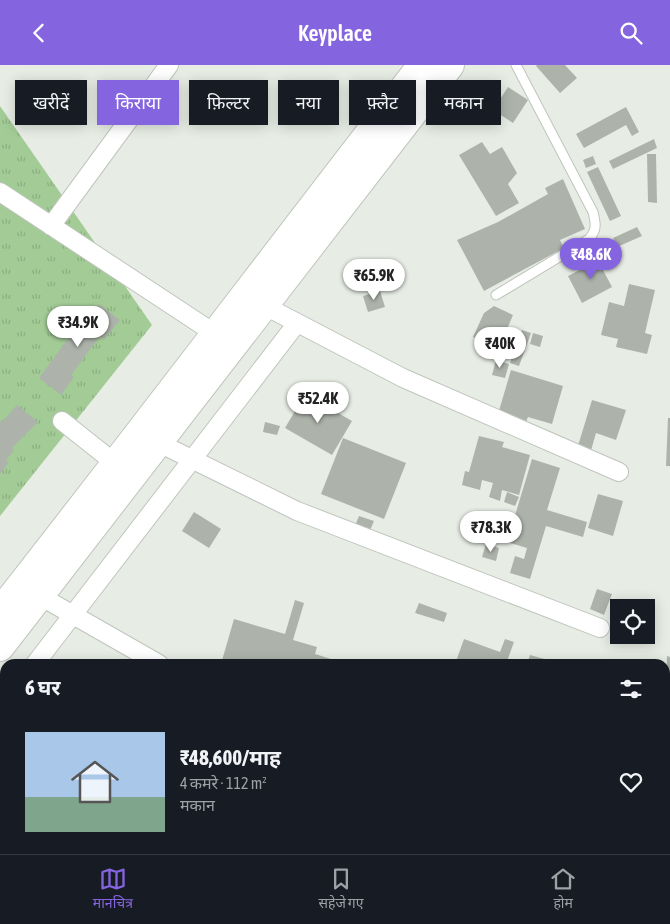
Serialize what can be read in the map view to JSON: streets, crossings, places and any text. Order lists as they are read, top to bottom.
{
  "page": {
    "header": "Keyplace",
    "chip": [
      "खरीदें",
      "किराया",
      "फ़िल्टर",
      "नया",
      "फ़्लैट",
      "मकान"
    ],
    "price": [
      "₹48.6K",
      "₹65.9K",
      "₹34.9K",
      "₹40K",
      "₹52.4K",
      "₹78.3K"
    ],
    "heading": "6 घर",
    "list": [
      {
        "name": "₹48,600/माह",
        "note": "4 कमरे · 112 m² · मकान"
      }
    ],
    "tabs": ["मानचित्र", "सहेजे गए", "होम"]
  }
}
